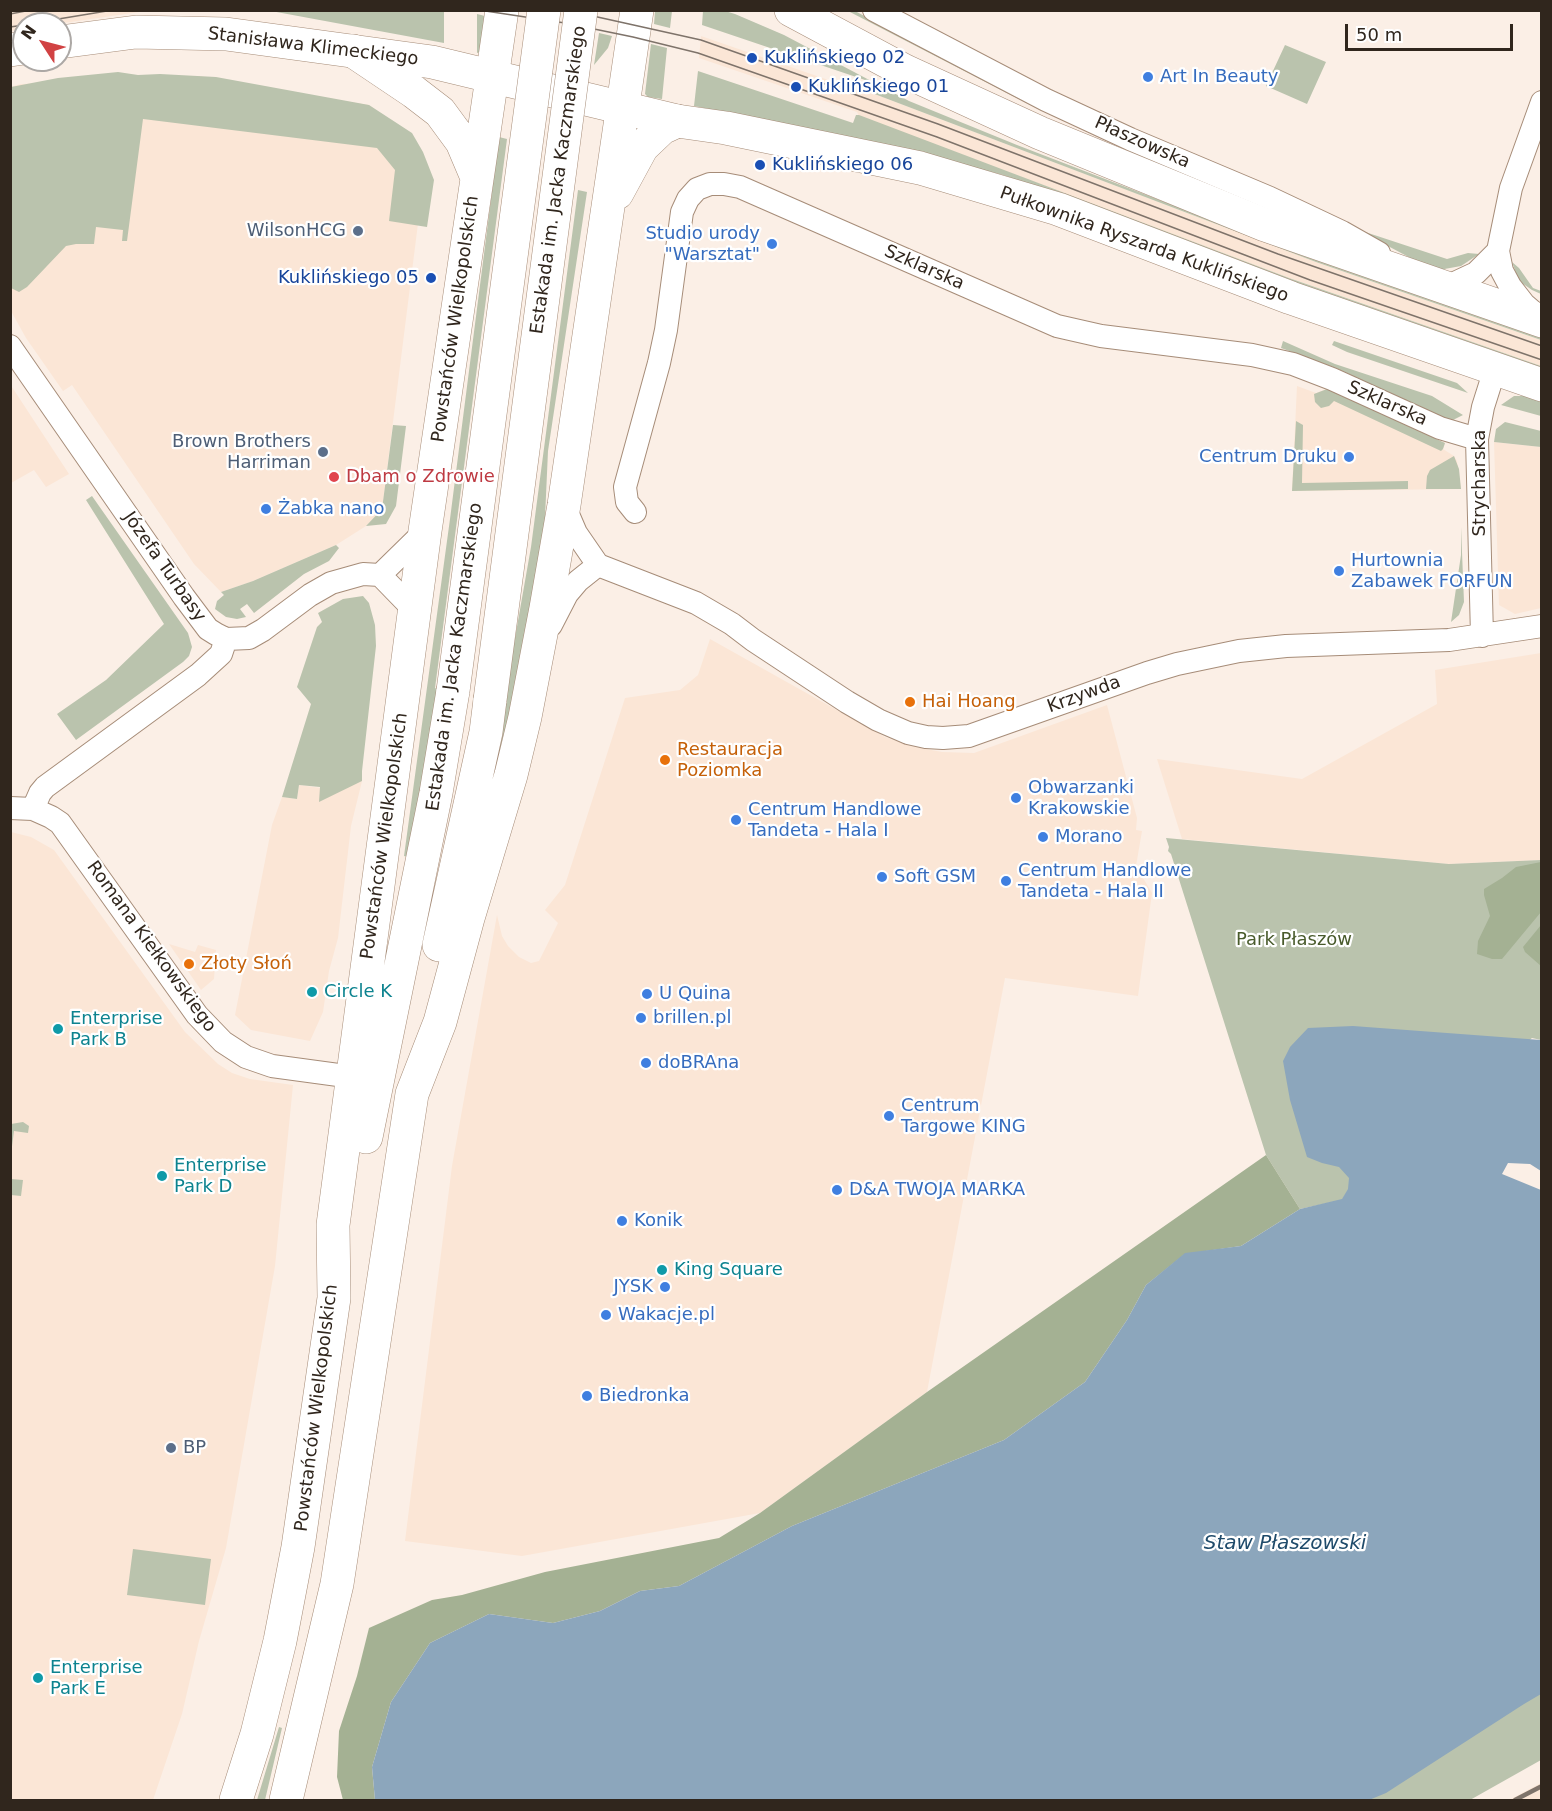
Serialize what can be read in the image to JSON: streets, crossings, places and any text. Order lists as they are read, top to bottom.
{
  "streets": {
    "main road": [
      "Stanisława Klimeckiego",
      "Estakada im. Jacka Kaczmarskiego",
      "Pułkownika Ryszarda Kuklińskiego",
      "Powstańców Wielkopolskich"
    ],
    "street": [
      "Płaszowska",
      "Szklarska",
      "Strycharska",
      "Józefa Turbasy",
      "Krzywda",
      "Romana Kiełkowskiego"
    ]
  },
  "crossings": [
    ["Stanisława Klimeckiego", "Pułkownika Ryszarda Kuklińskiego"],
    ["Stanisława Klimeckiego", "Powstańców Wielkopolskich"],
    ["Estakada im. Jacka Kaczmarskiego", "Powstańców Wielkopolskich"],
    ["Pułkownika Ryszarda Kuklińskiego", "Powstańców Wielkopolskich"],
    ["Pułkownika Ryszarda Kuklińskiego", "Strycharska"],
    ["Szklarska", "Strycharska"],
    ["Powstańców Wielkopolskich", "Romana Kiełkowskiego"],
    ["Strycharska", "Krzywda"]
  ],
  "water": ["Staw Płaszowski"],
  "parks": ["Park Płaszów"],
  "places": [
    "Kuklińskiego 02",
    "Art In Beauty",
    "Kuklińskiego 01",
    "Kuklińskiego 06",
    "WilsonHCG",
    "Studio urody \"Warsztat\"",
    "Kuklińskiego 05",
    "Brown Brothers Harriman",
    "Centrum Druku",
    "Dbam o Zdrowie",
    "Żabka nano",
    "Hurtownia Zabawek FORFUN",
    "Hai Hoang",
    "Restauracja Poziomka",
    "Obwarzanki Krakowskie",
    "Centrum Handlowe Tandeta - Hala I",
    "Morano",
    "Soft GSM",
    "Centrum Handlowe Tandeta - Hala II",
    "Złoty Słoń",
    "Circle K",
    "U Quina",
    "brillen.pl",
    "Enterprise Park B",
    "doBRAna",
    "Centrum Targowe KING",
    "Enterprise Park D",
    "D&A TWOJA MARKA",
    "Konik",
    "King Square",
    "JYSK",
    "Wakacje.pl",
    "Biedronka",
    "BP",
    "Enterprise Park E"
  ],
  "scale_bar": "50 m",
  "north": "top left"
}
